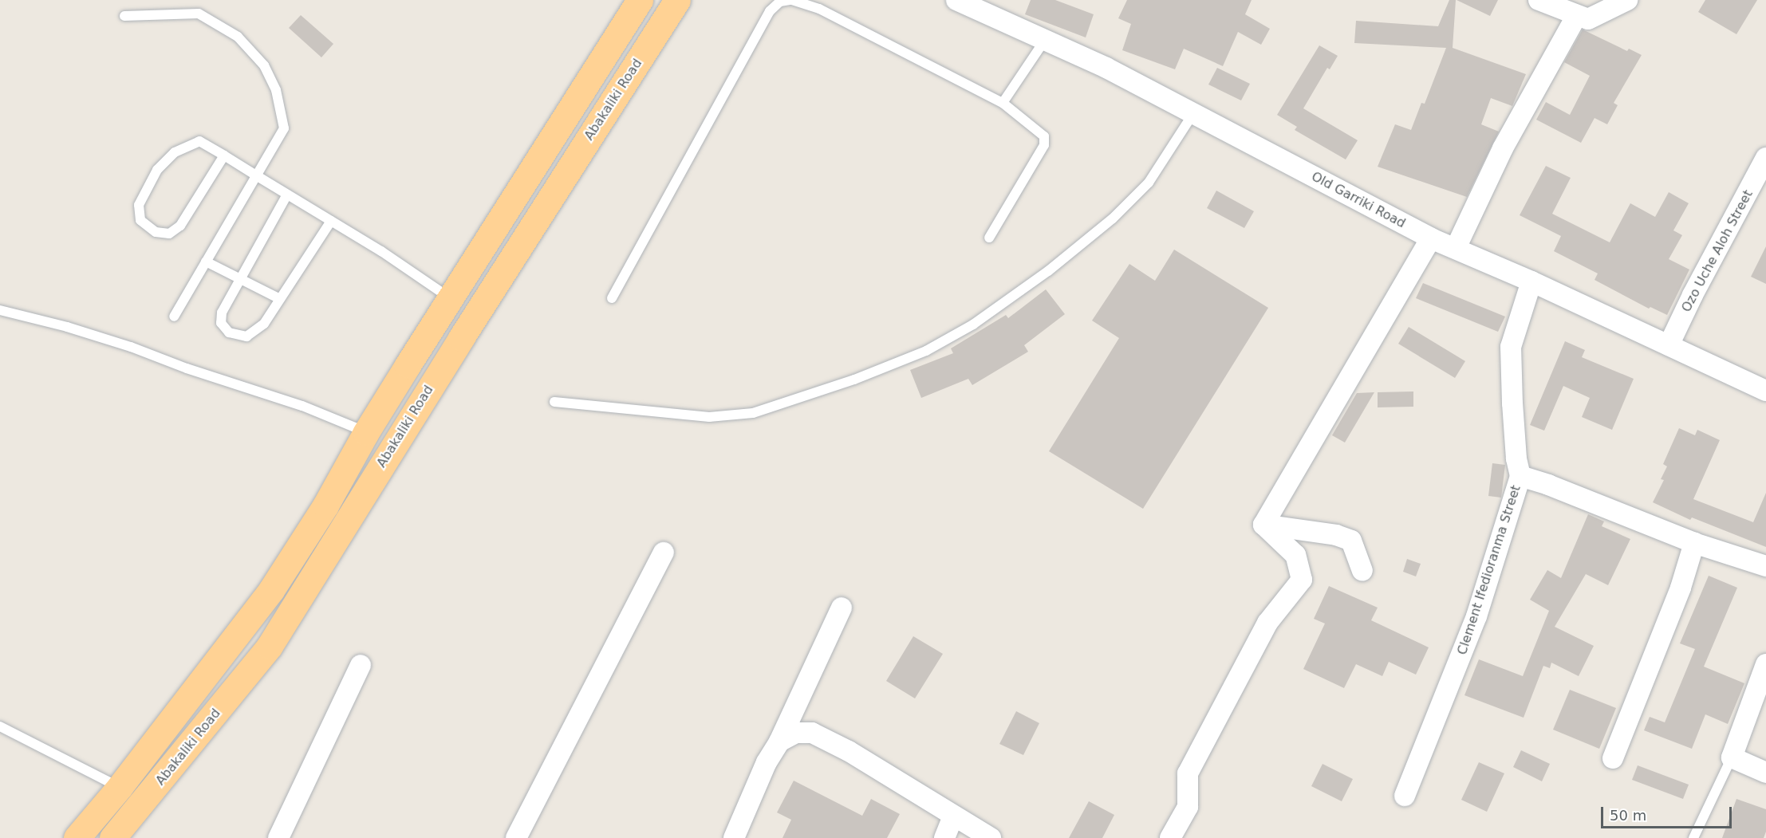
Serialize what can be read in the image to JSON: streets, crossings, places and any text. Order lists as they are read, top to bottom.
{
  "streets": {
    "highway": ["Abakaliki Road"],
    "street": ["Old Garriki Road", "Ozo Uche Aloh Street", "Clement Ifedioranma Street"]
  },
  "crossings": [
    ["Old Garriki Road", "Ozo Uche Aloh Street"],
    ["Old Garriki Road", "Clement Ifedioranma Street"]
  ],
  "scale_bar": "50 m"
}
